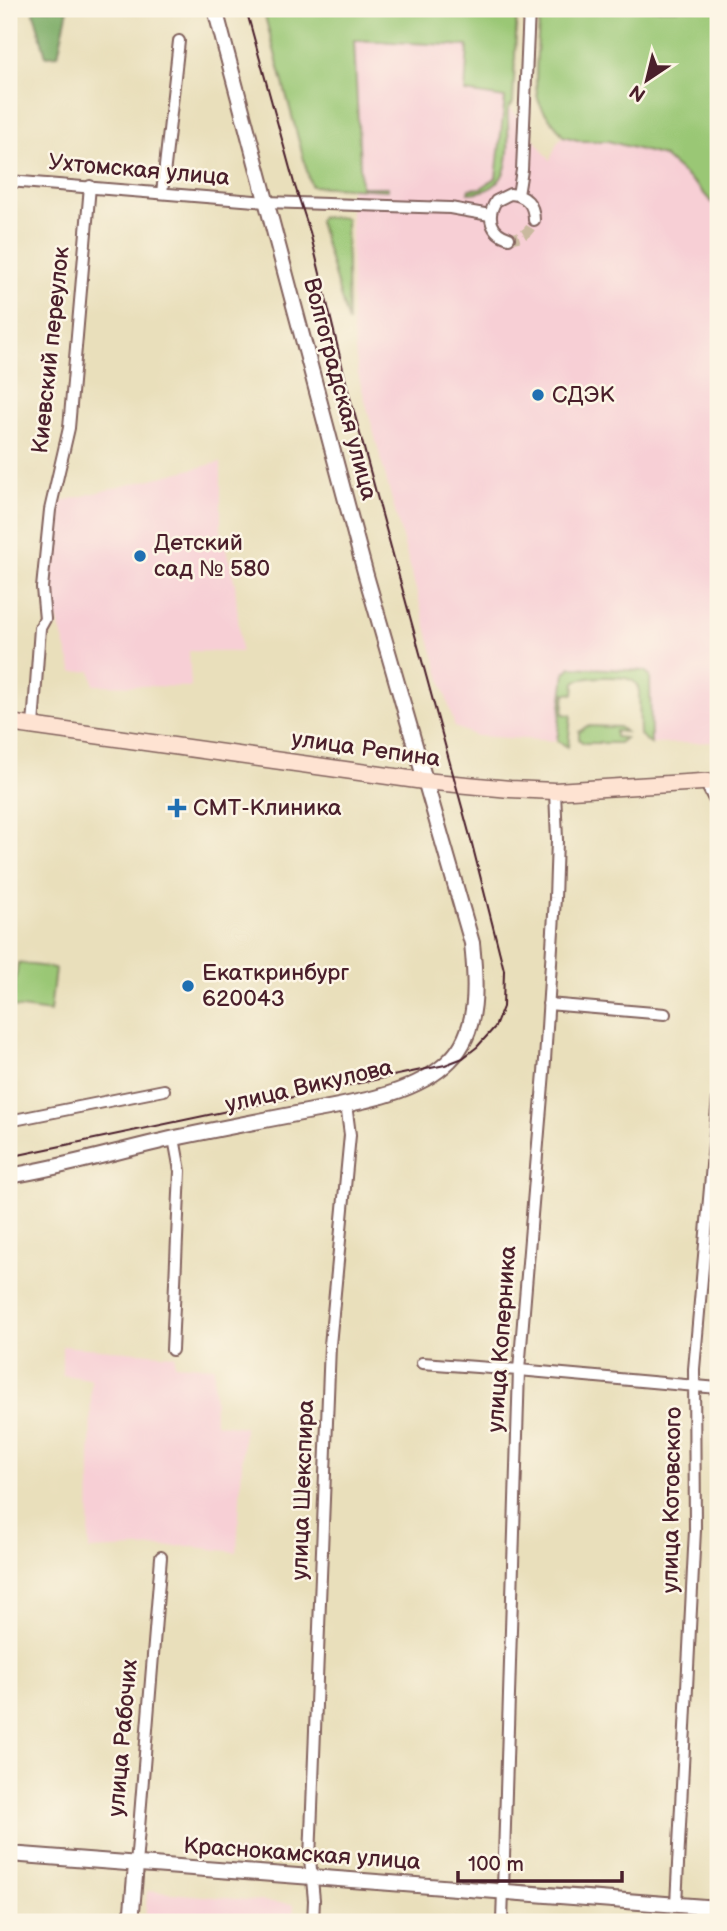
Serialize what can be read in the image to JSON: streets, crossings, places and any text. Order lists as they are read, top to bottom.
{
  "streets": {
    "main road": ["улица Репина"],
    "street": [
      "Ухтомская улица",
      "Киевский переулок",
      "Волгоградская улица",
      "улица Викулова",
      "улица Коперника",
      "улица Шекспира",
      "улица Котовского",
      "улица Рабочих",
      "Краснокамская улица"
    ]
  },
  "crossings": [
    ["Ухтомская улица", "Киевский переулок"],
    ["Ухтомская улица", "Волгоградская улица"],
    ["Киевский переулок", "улица Репина"],
    ["Волгоградская улица", "улица Репина"],
    ["Волгоградская улица", "улица Викулова"],
    ["улица Репина", "улица Викулова"],
    ["улица Репина", "улица Коперника"],
    ["улица Викулова", "улица Шекспира"],
    ["улица Коперника", "Краснокамская улица"],
    ["улица Шекспира", "Краснокамская улица"],
    ["улица Котовского", "Краснокамская улица"],
    ["улица Рабочих", "Краснокамская улица"]
  ],
  "places": {
    "other": ["СДЭК", "Детский сад № 580", "Екаткринбург 620043"],
    "health": ["СМТ-Клиника"]
  },
  "scale_bar": "100 m",
  "north": "bottom left"
}
